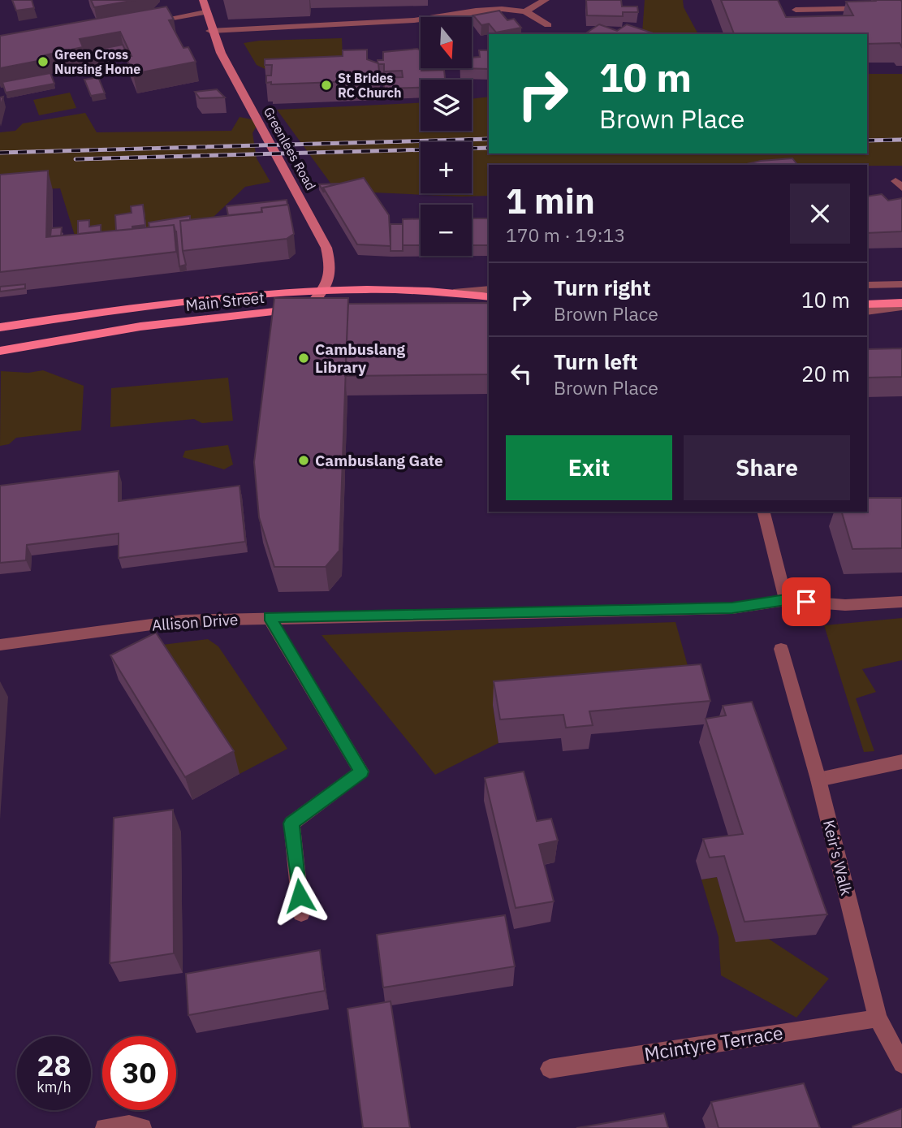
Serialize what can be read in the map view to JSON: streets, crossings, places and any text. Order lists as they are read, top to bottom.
{
  "streets": {
    "main road": ["Greenlees Road", "Main Street"],
    "street": ["Allison Drive", "Keir's Walk", "Mcintyre Terrace"]
  },
  "crossings": [
    ["Greenlees Road", "Main Street"],
    ["Keir's Walk", "Mcintyre Terrace"]
  ],
  "places": [
    "Green Cross Nursing Home",
    "St Brides RC Church",
    "Cambuslang Library",
    "Cambuslang Gate"
  ],
  "north": "bottom",
  "page": {
    "map_buttons": ["+", "−"],
    "turn": ["10 m", "Brown Place"],
    "heading": ["1 min", "170 m · 19:13"],
    "list": [
      {
        "name": "Turn right",
        "note": "Brown Place",
        "value": "10 m"
      },
      {
        "name": "Turn left",
        "note": "Brown Place",
        "value": "20 m"
      }
    ],
    "buttons": ["Exit", "Share"],
    "speed": "28 km/h",
    "limit": "30"
  }
}
